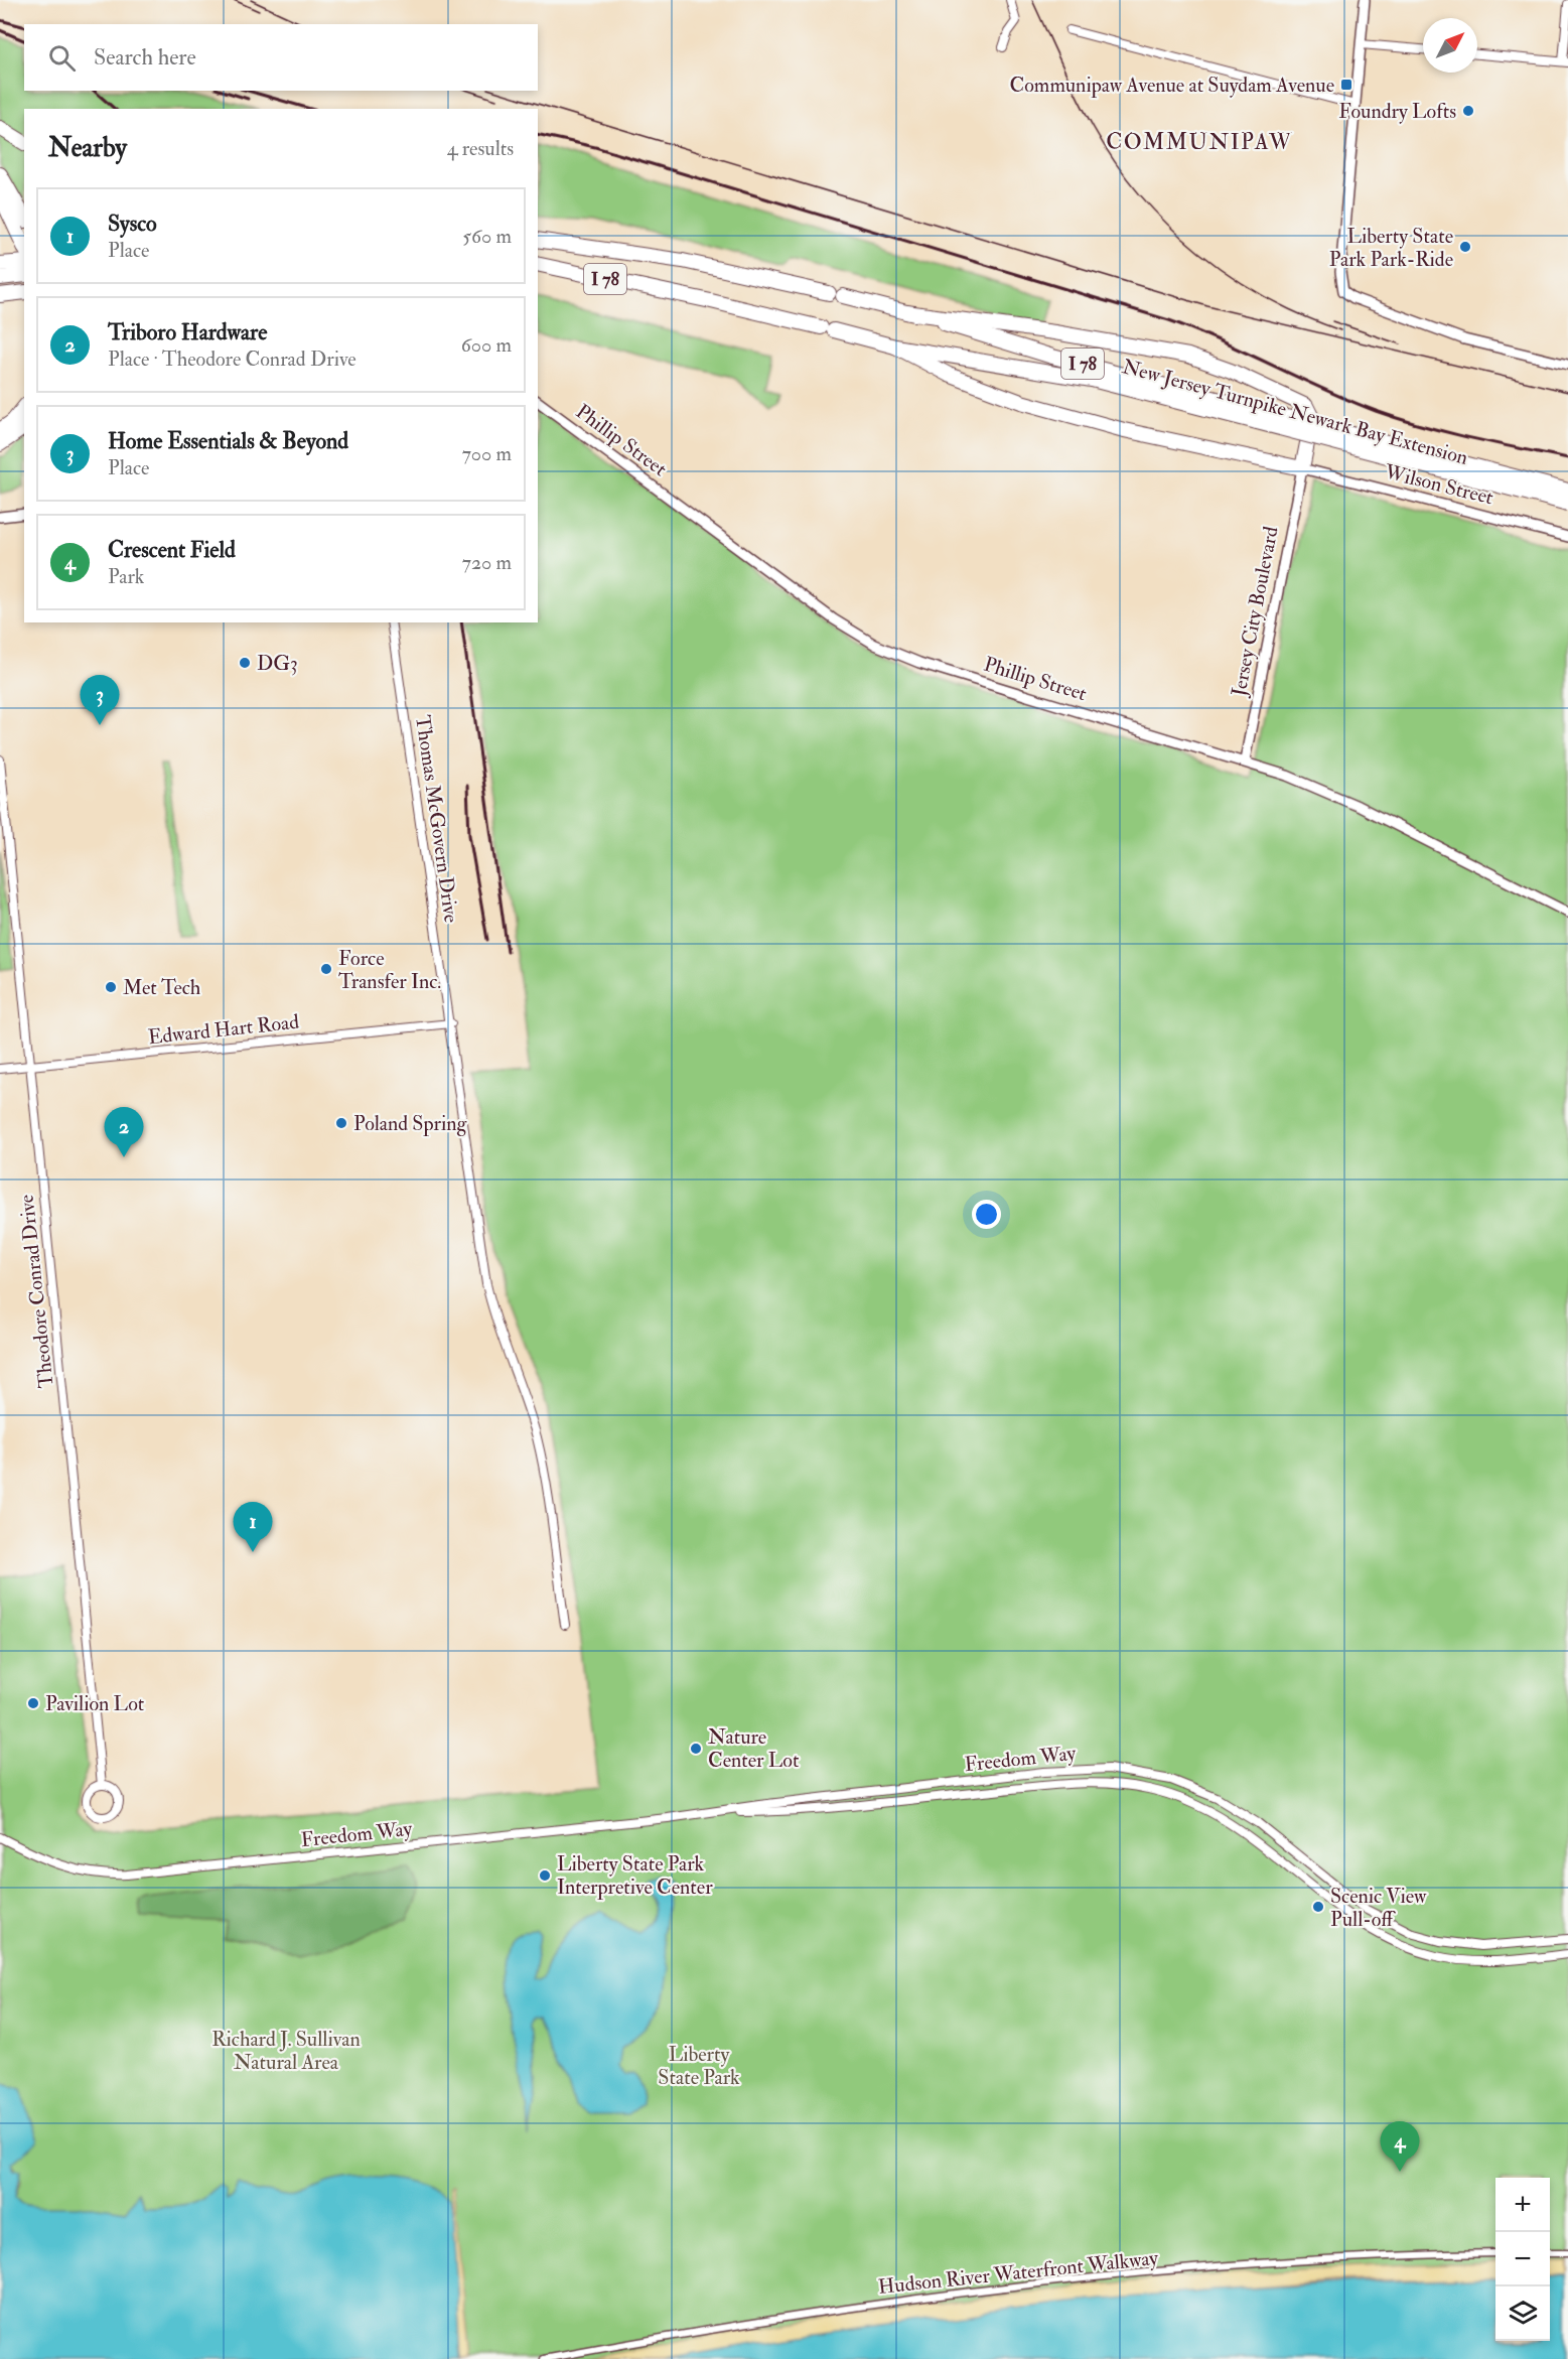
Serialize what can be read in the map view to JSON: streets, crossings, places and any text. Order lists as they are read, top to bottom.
{
  "streets": {
    "highway": ["I 78", "New Jersey Turnpike Newark Bay Extension"],
    "street": [
      "Phillip Street",
      "Wilson Street",
      "Jersey City Boulevard",
      "Thomas McGovern Drive",
      "Edward Hart Road",
      "Theodore Conrad Drive",
      "Freedom Way",
      "Hudson River Waterfront Walkway"
    ]
  },
  "crossings": [
    ["Phillip Street", "Jersey City Boulevard"],
    ["Wilson Street", "Jersey City Boulevard"],
    ["Thomas McGovern Drive", "Edward Hart Road"],
    ["Edward Hart Road", "Theodore Conrad Drive"]
  ],
  "districts": ["COMMUNIPAW"],
  "parks": ["Richard J. Sullivan Natural Area", "Liberty State Park"],
  "places": {
    "transit": ["Communipaw Avenue at Suydam Avenue"],
    "other": [
      "Foundry Lofts",
      "Liberty State Park Park-Ride",
      "DG3",
      "Force Transfer Inc.",
      "Met Tech",
      "Poland Spring",
      "Pavilion Lot",
      "Nature Center Lot",
      "Liberty State Park Interpretive Center",
      "Scenic View Pull-off"
    ]
  },
  "north": "top right",
  "page": {
    "search": "Search here",
    "heading": ["Nearby", "4 results"],
    "list": [
      {
        "mark": "1",
        "name": "Sysco",
        "note": "Place",
        "value": "560 m"
      },
      {
        "mark": "2",
        "name": "Triboro Hardware",
        "note": "Place · Theodore Conrad Drive",
        "value": "600 m"
      },
      {
        "mark": "3",
        "name": "Home Essentials & Beyond",
        "note": "Place",
        "value": "700 m"
      },
      {
        "mark": "4",
        "name": "Crescent Field",
        "note": "Park",
        "value": "720 m"
      }
    ],
    "pins": [
      "3",
      "2",
      "1",
      "4"
    ],
    "map_buttons": ["+", "−"]
  }
}
